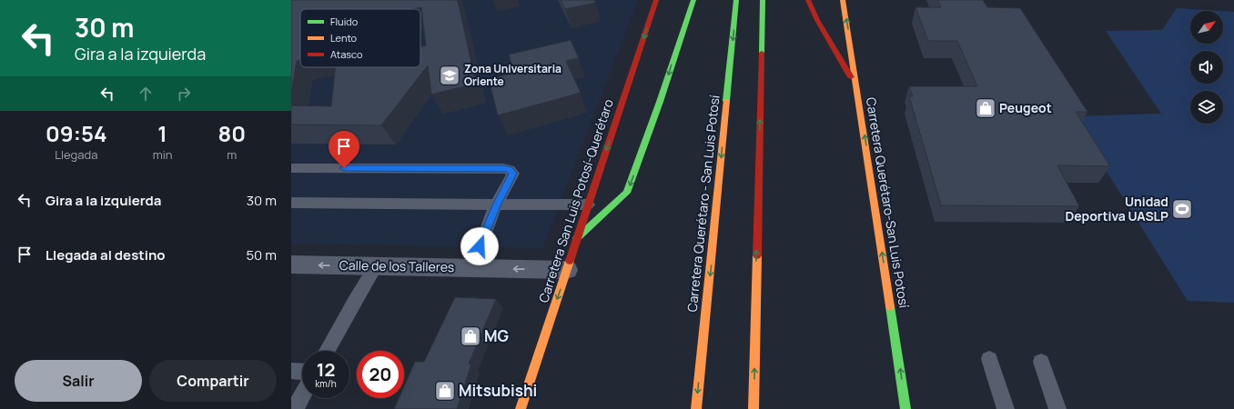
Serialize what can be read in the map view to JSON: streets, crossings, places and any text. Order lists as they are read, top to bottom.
{
  "streets": {
    "main road": ["Carretera San Luis Potosí-Querétaro", "Carretera Querétaro-San Luis Potosí", "Carretera Querétaro - San Luis Potosí"],
    "street": ["Calle de los Talleres"]
  },
  "crossings": [
    ["Carretera San Luis Potosí-Querétaro", "Calle de los Talleres"]
  ],
  "one_way": ["Carretera Querétaro-San Luis Potosí", "Calle de los Talleres"],
  "places": {
    "school or university": ["Zona Universitaria Oriente"],
    "shop": ["Peugeot", "MG", "Mitsubishi"],
    "sports": ["Unidad Deportiva UASLP"]
  },
  "legend": ["Fluido", "Lento", "Atasco"],
  "north": "top right",
  "page": {
    "turn": ["30 m", "Gira a la izquierda"],
    "eta": [
      "09:54",
      "Llegada",
      "1",
      "min",
      "80",
      "m"
    ],
    "list": [
      {
        "name": "Gira a la izquierda",
        "value": "30 m"
      },
      {
        "name": "Llegada al destino",
        "value": "50 m"
      }
    ],
    "speed": "12 km/h",
    "limit": "20",
    "buttons": ["Salir", "Compartir"]
  }
}
